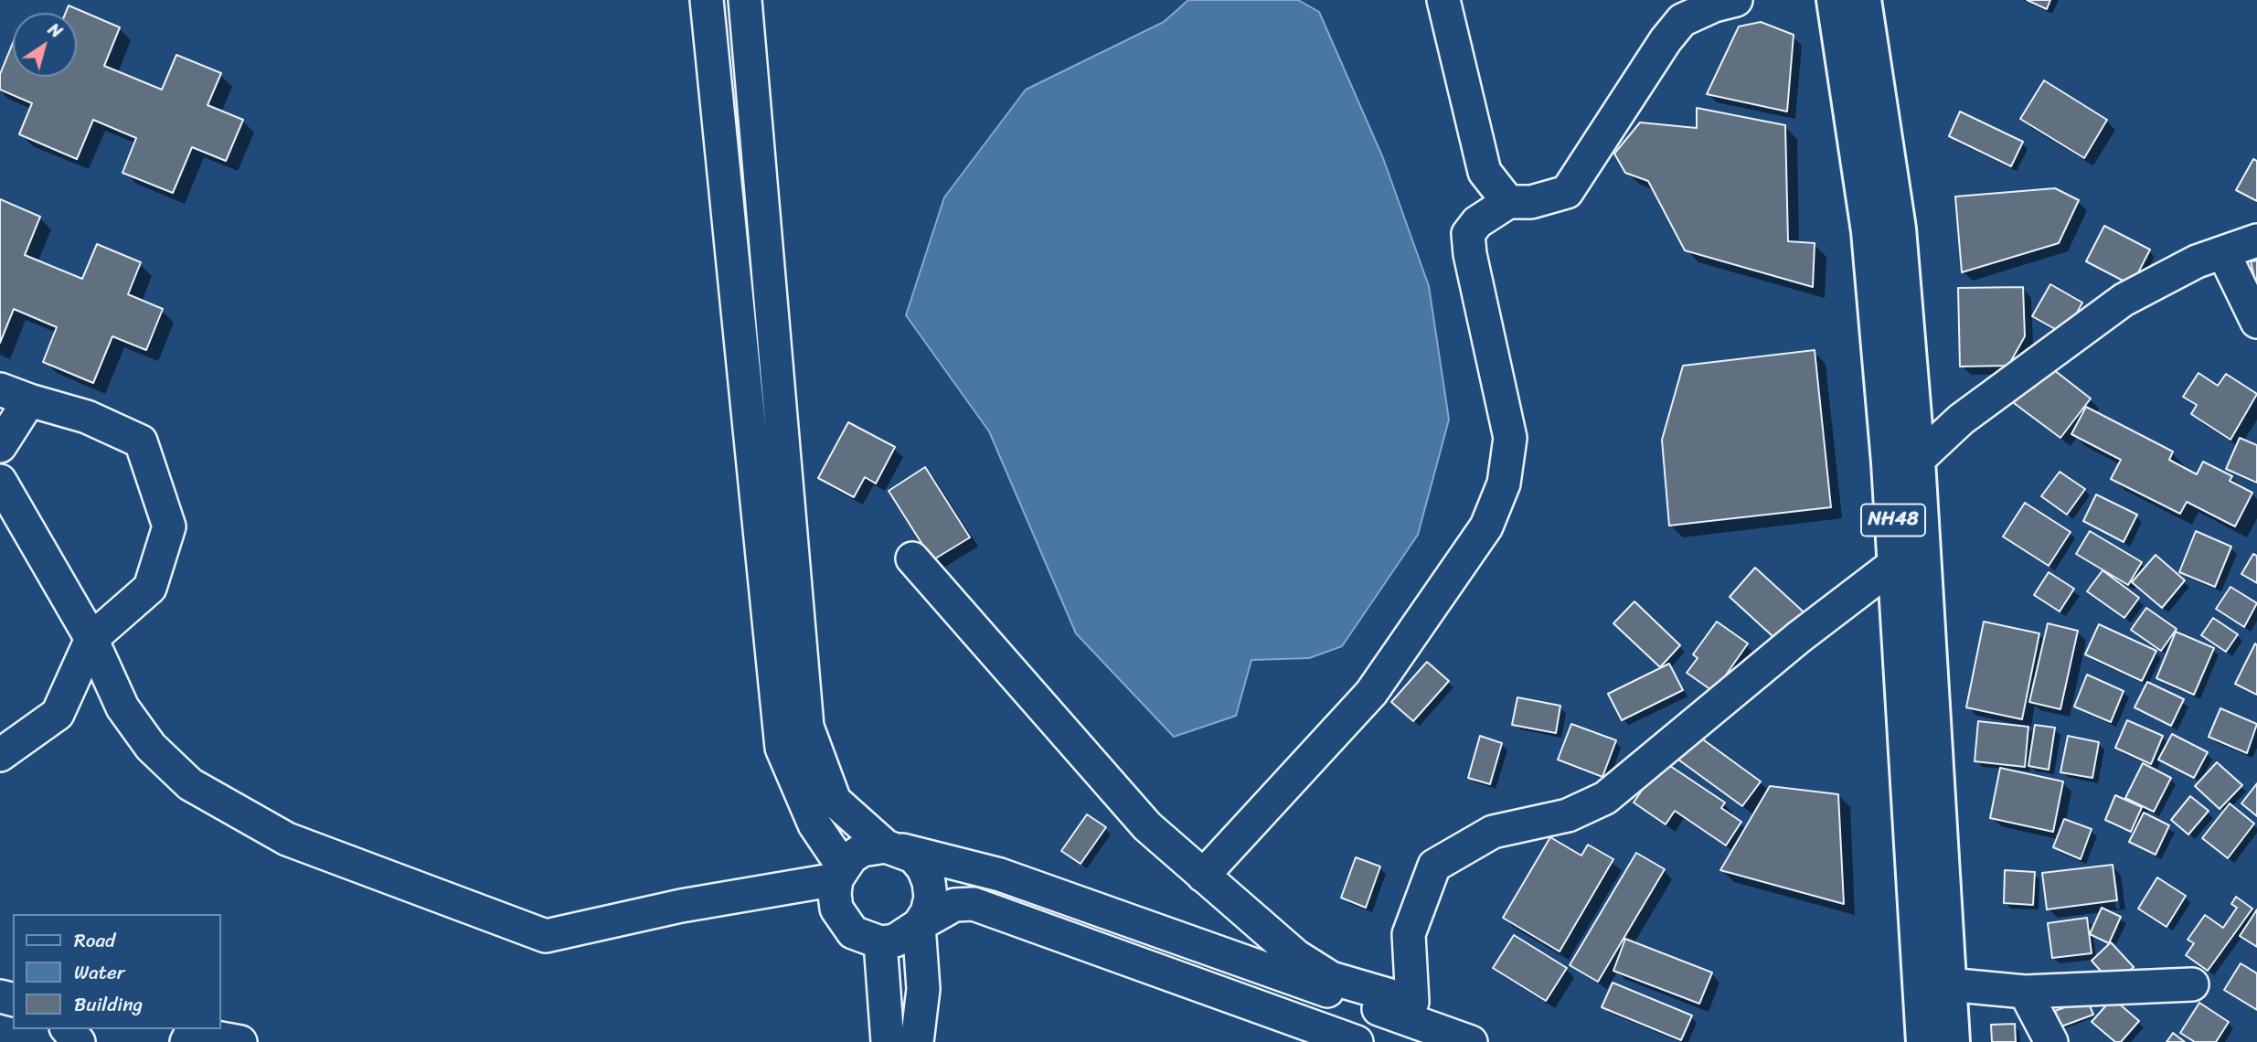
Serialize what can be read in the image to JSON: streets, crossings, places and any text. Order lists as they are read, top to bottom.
{
  "streets": {
    "highway": ["NH48"]
  },
  "legend": ["Road", "Water", "Building"],
  "north": "top right"
}
